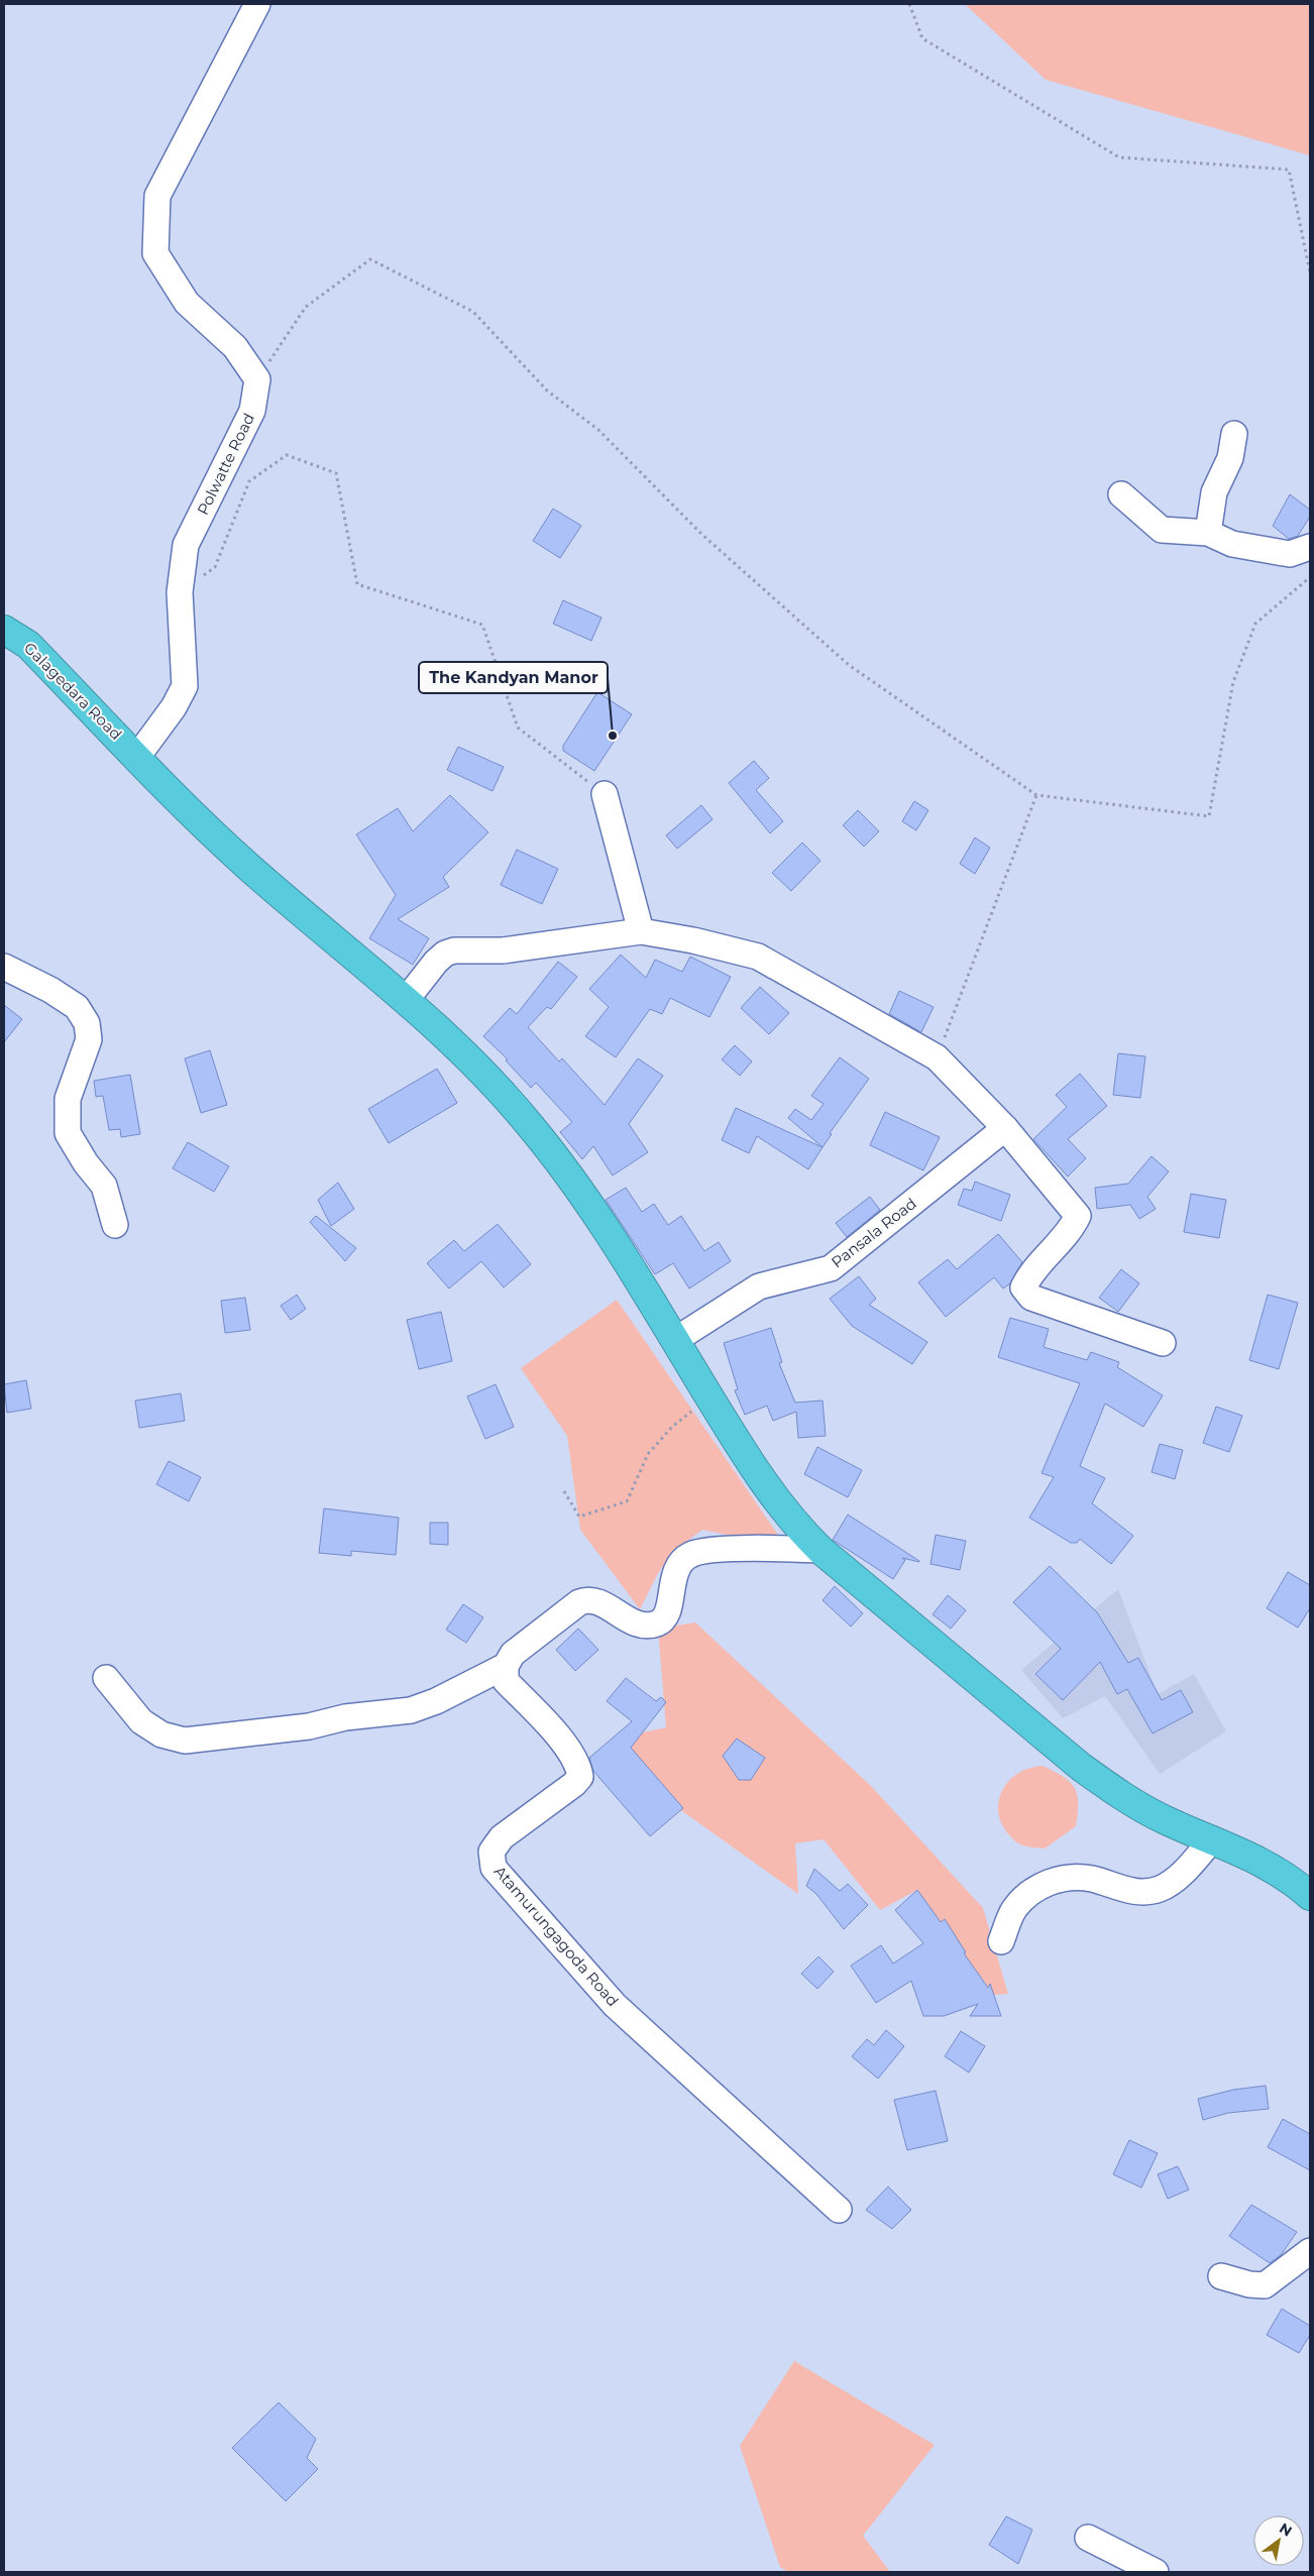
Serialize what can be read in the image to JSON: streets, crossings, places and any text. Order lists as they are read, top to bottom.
{
  "streets": {
    "highway": ["Galagedara Road"],
    "street": ["Polwatte Road", "Pansala Road", "Atamurungagoda Road"]
  },
  "crossings": [
    ["Polwatte Road", "Galagedara Road"],
    ["Galagedara Road", "Pansala Road"]
  ],
  "places": ["The Kandyan Manor"],
  "north": "top right"
}
